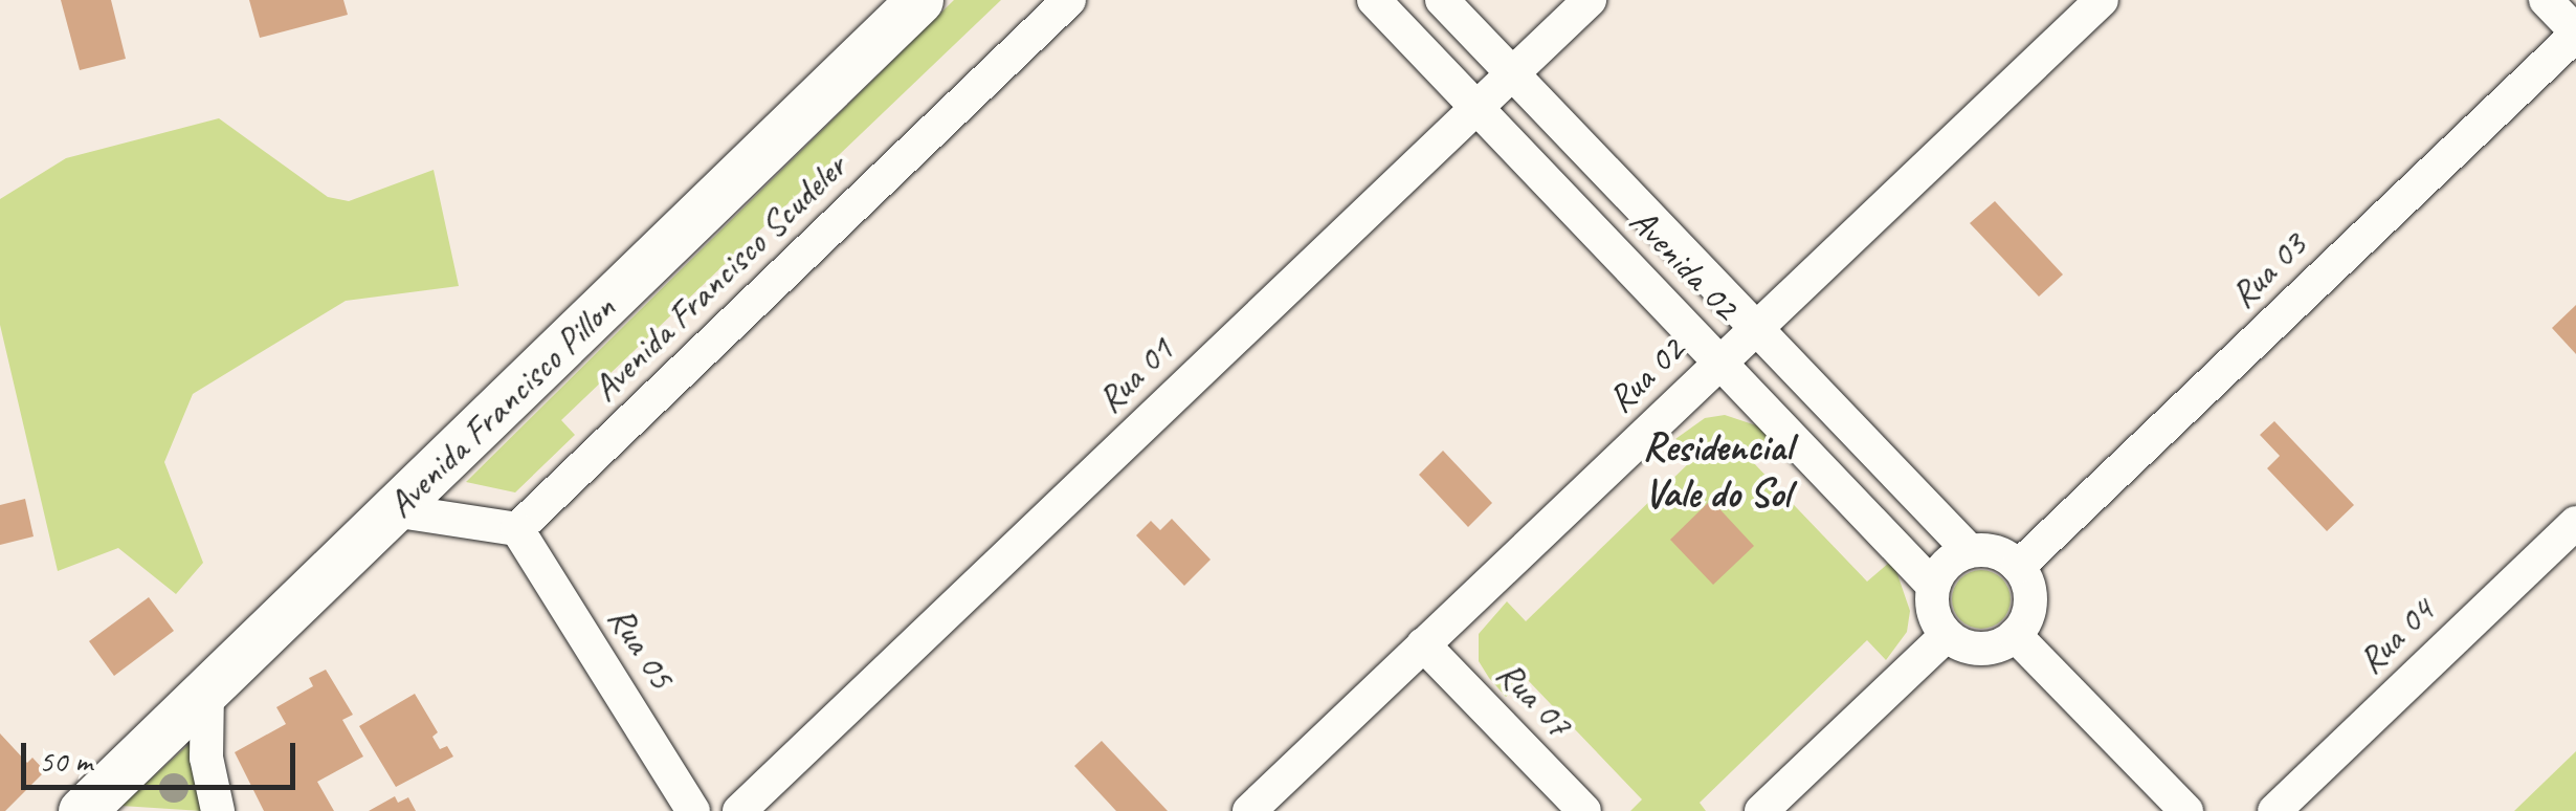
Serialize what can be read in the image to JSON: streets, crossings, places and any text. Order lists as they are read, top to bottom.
{
  "streets": {
    "main road": ["Avenida Francisco Pillon"],
    "street": [
      "Avenida 02",
      "Rua 03",
      "Avenida Francisco Scudeler",
      "Rua 01",
      "Rua 02",
      "Rua 04",
      "Rua 05",
      "Rua 07"
    ]
  },
  "crossings": [
    ["Avenida 02", "Rua 03"],
    ["Avenida 02", "Rua 01"],
    ["Avenida 02", "Rua 02"],
    ["Avenida Francisco Scudeler", "Rua 05"],
    ["Rua 02", "Rua 07"]
  ],
  "districts": ["Residencial Vale do Sol"],
  "scale_bar": "50 m"
}
